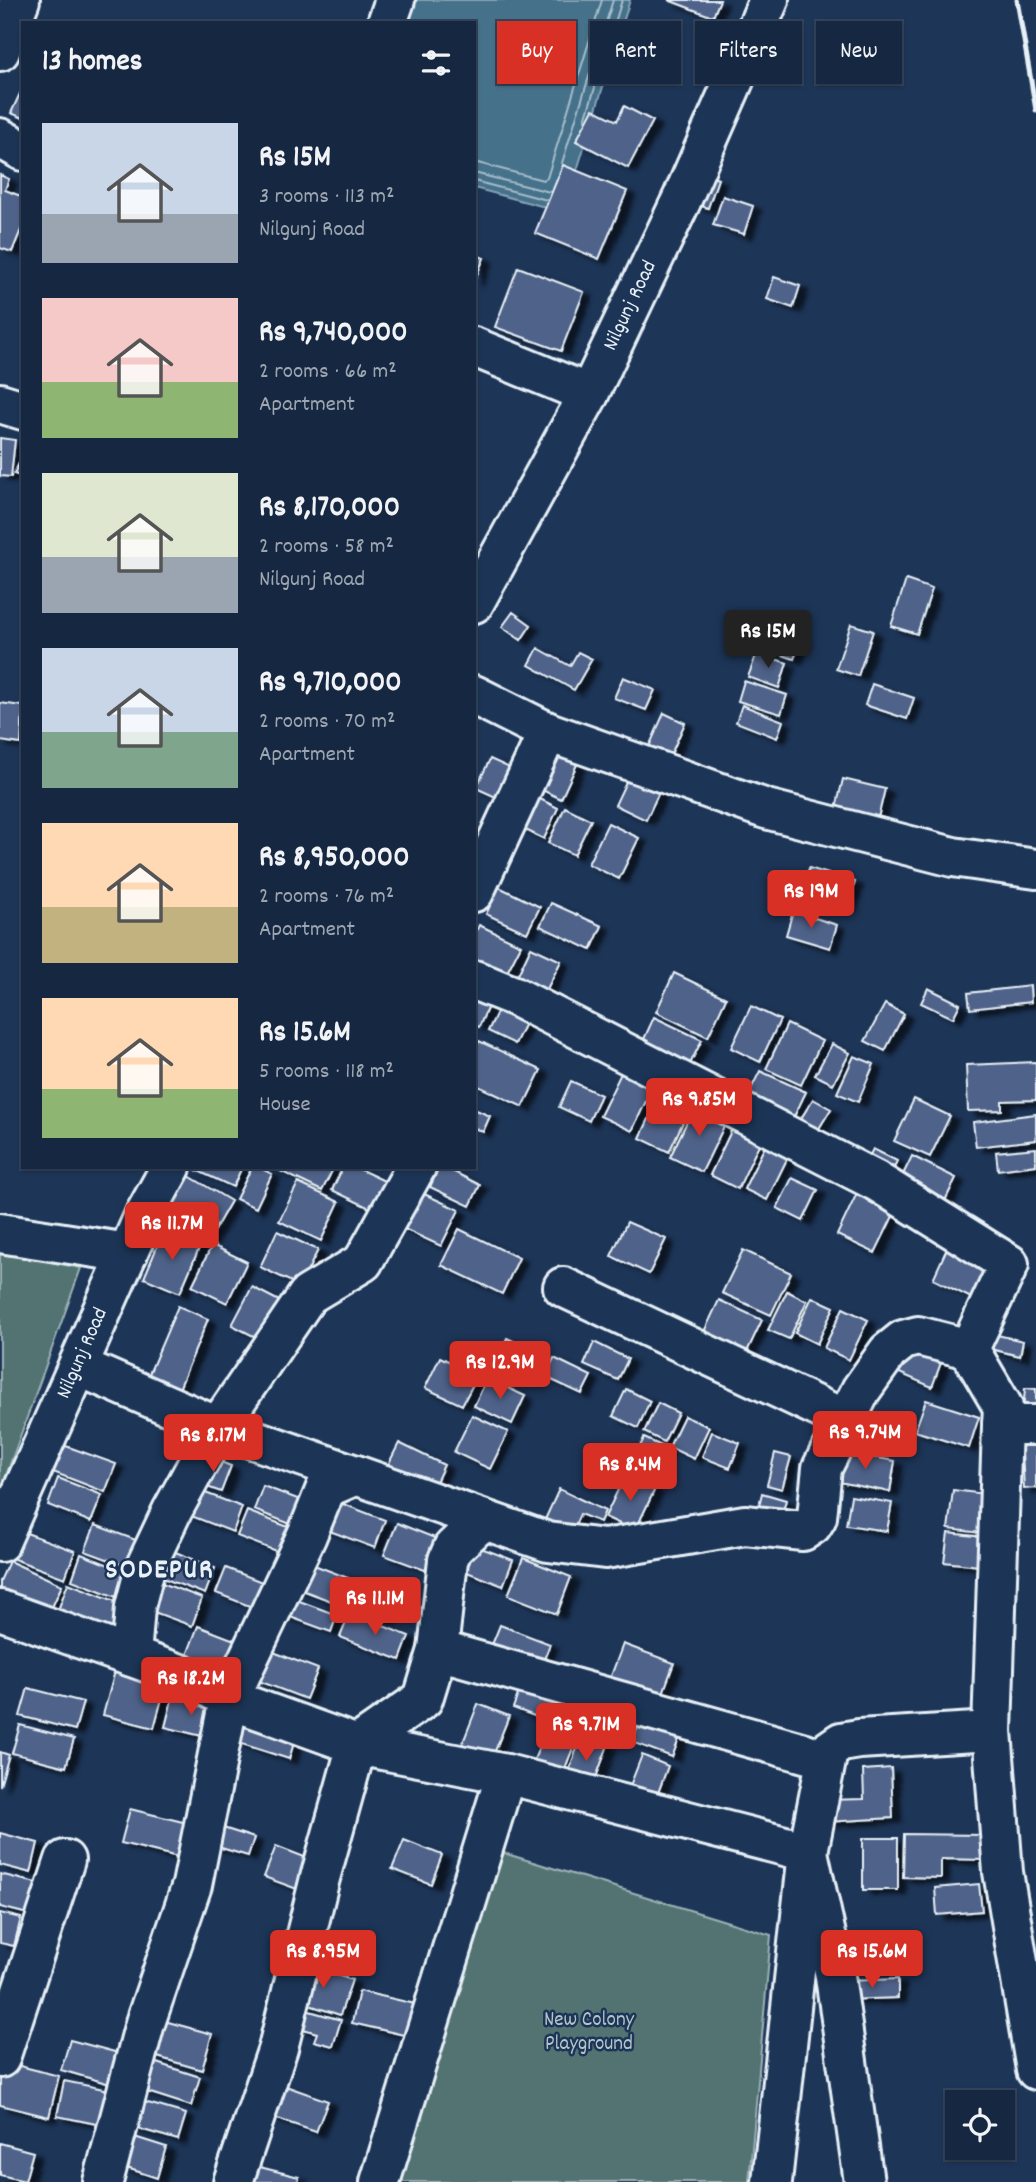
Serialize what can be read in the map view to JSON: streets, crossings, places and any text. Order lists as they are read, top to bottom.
{
  "streets": {
    "street": ["Nilgunj Road"]
  },
  "districts": ["SODEPUR"],
  "parks": ["New Colony Playground"],
  "page": {
    "chip": [
      "Buy",
      "Rent",
      "Filters",
      "New"
    ],
    "heading": "13 homes",
    "list": [
      {
        "name": "Rs 15M",
        "note": "3 rooms · 113 m² · Nilgunj Road"
      },
      {
        "name": "Rs 9,740,000",
        "note": "2 rooms · 66 m² · Apartment"
      },
      {
        "name": "Rs 8,170,000",
        "note": "2 rooms · 58 m² · Nilgunj Road"
      },
      {
        "name": "Rs 9,710,000",
        "note": "2 rooms · 70 m² · Apartment"
      },
      {
        "name": "Rs 8,950,000",
        "note": "2 rooms · 76 m² · Apartment"
      },
      {
        "name": "Rs 15.6M",
        "note": "5 rooms · 118 m² · House"
      }
    ],
    "price": [
      "Rs 15M",
      "Rs 19M",
      "Rs 9.85M",
      "Rs 11.7M",
      "Rs 12.9M",
      "Rs 9.74M",
      "Rs 8.17M",
      "Rs 8.4M",
      "Rs 11.1M",
      "Rs 18.2M",
      "Rs 9.71M",
      "Rs 8.95M",
      "Rs 15.6M"
    ]
  }
}
